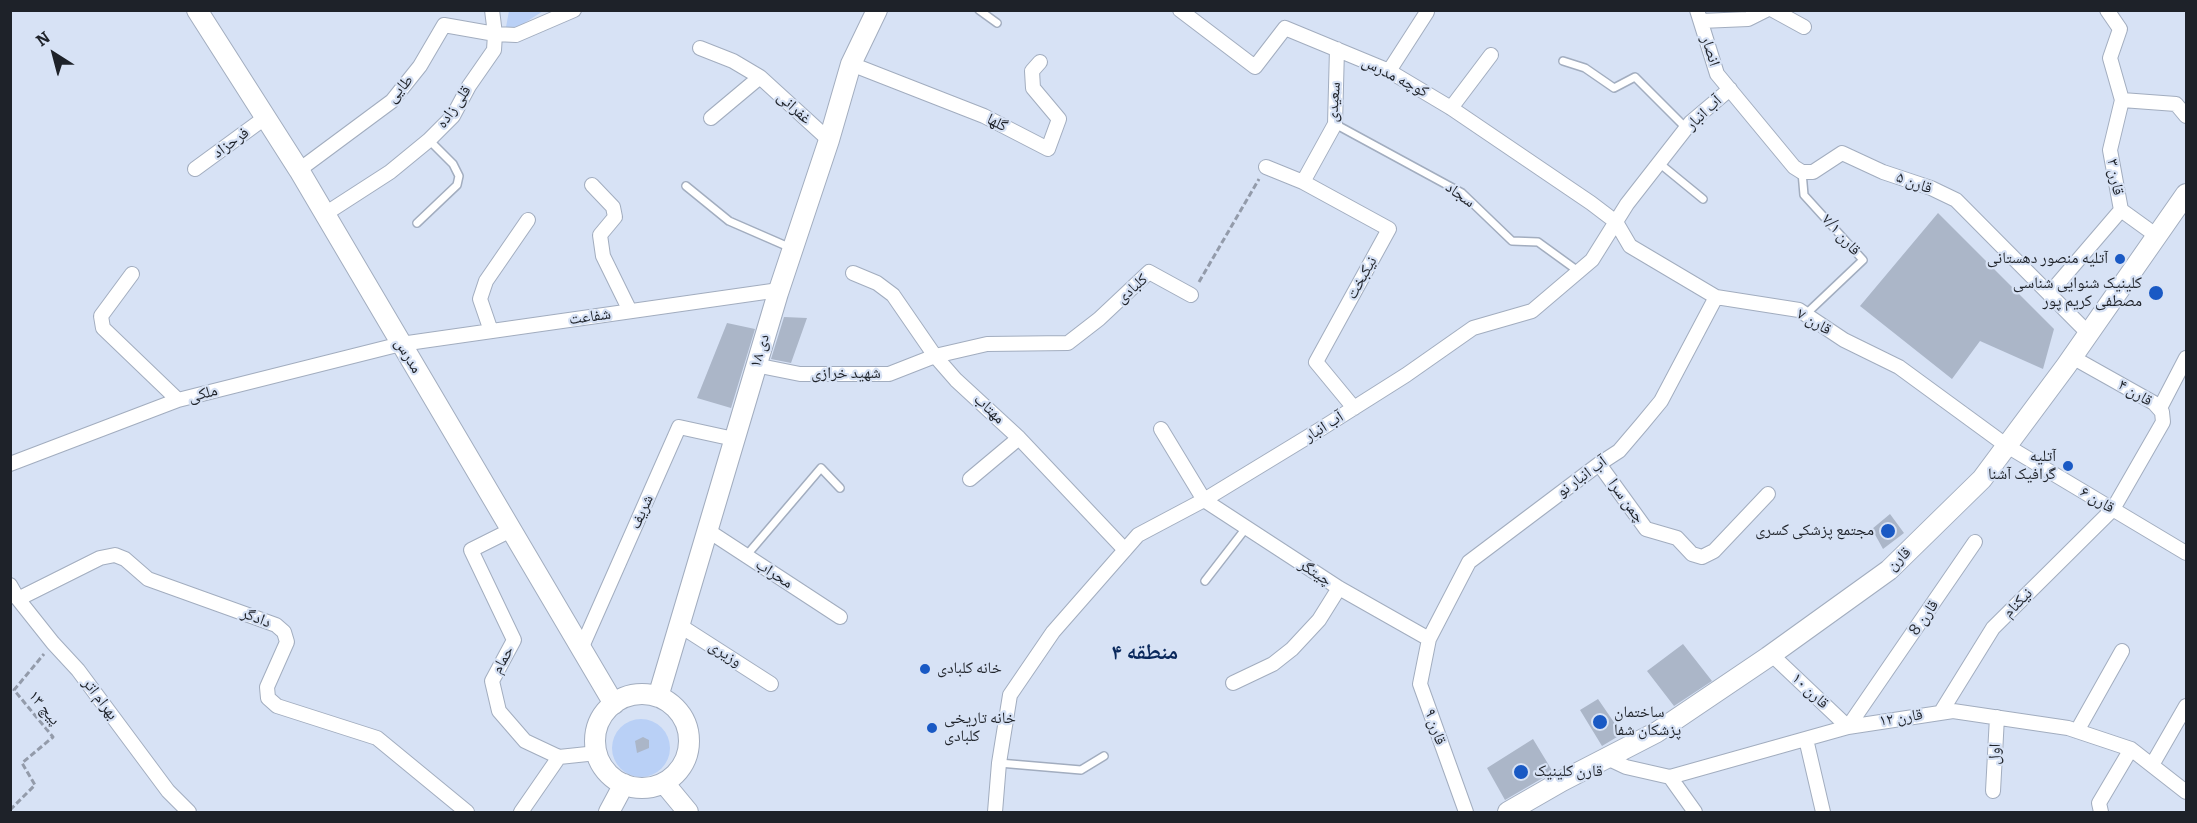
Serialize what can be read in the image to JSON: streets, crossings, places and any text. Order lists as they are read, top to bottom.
{
  "streets": {
    "main road": ["۱۸ دی", "مدرس", "قارن"],
    "street": [
      "انصار",
      "کوچه مدرس",
      "طایی",
      "سعیدی",
      "قلی زاده",
      "غفرانی",
      "آب انبار",
      "گلها",
      "فرحزاد",
      "قارن ٣",
      "قارن ۵",
      "نیکبخت",
      "کلبادی",
      "شفاعت",
      "قارن ٧",
      "شهید خرازی",
      "قارن ۴",
      "ملکی",
      "مهتاب",
      "آب انبار نو",
      "قارن ۶",
      "چمن سرا",
      "شریف",
      "چیتگر",
      "محراب",
      "نیکنام",
      "دادگر",
      "قارن 8",
      "وزیری",
      "حمام",
      "قارن ١٠",
      "بهرام اتر",
      "قارن ۱۲",
      "قارن ٩",
      "اول"
    ],
    "lane": ["سجاد", "قارن ۷/۱"],
    "path": ["۱۳ پیچ"]
  },
  "crossings": [
    ["انصار", "آب انبار"],
    ["کوچه مدرس", "سعیدی"],
    ["کوچه مدرس", "آب انبار"],
    ["کوچه مدرس", "قارن ٧"],
    ["طایی", "قلی زاده"],
    ["طایی", "مدرس"],
    ["سعیدی", "سجاد"],
    ["سعیدی", "نیکبخت"],
    ["قلی زاده", "مدرس"],
    ["غفرانی", "۱۸ دی"],
    ["آب انبار", "سجاد"],
    ["آب انبار", "نیکبخت"],
    ["آب انبار", "قارن ٧"],
    ["آب انبار", "مهتاب"],
    ["آب انبار", "چیتگر"],
    ["گلها", "۱۸ دی"],
    ["فرحزاد", "مدرس"],
    ["قارن ٣", "قارن"],
    ["قارن ۵", "قارن ۷/۱"],
    ["قارن ۵", "قارن"],
    ["قارن ۷/۱", "قارن ٧"],
    ["کلبادی", "شهید خرازی"],
    ["کلبادی", "مهتاب"],
    ["شفاعت", "۱۸ دی"],
    ["شفاعت", "مدرس"],
    ["شفاعت", "ملکی"],
    ["قارن ٧", "آب انبار نو"],
    ["قارن ٧", "قارن ۶"],
    ["قارن ٧", "قارن"],
    ["۱۸ دی", "مدرس"],
    ["۱۸ دی", "شهید خرازی"],
    ["۱۸ دی", "شریف"],
    ["۱۸ دی", "محراب"],
    ["۱۸ دی", "وزیری"],
    ["مدرس", "ملکی"],
    ["مدرس", "شریف"],
    ["مدرس", "حمام"],
    ["شهید خرازی", "مهتاب"],
    ["قارن ۴", "قارن ۶"],
    ["قارن ۴", "قارن"],
    ["قارن ۴", "نیکنام"],
    ["آب انبار نو", "چمن سرا"],
    ["آب انبار نو", "چیتگر"],
    ["آب انبار نو", "قارن ٩"],
    ["قارن ۶", "قارن"],
    ["قارن ۶", "نیکنام"],
    ["قارن", "قارن ١٠"],
    ["قارن", "قارن ۱۲"],
    ["چیتگر", "قارن ٩"],
    ["نیکنام", "قارن ۱۲"],
    ["دادگر", "بهرام اتر"],
    ["قارن 8", "قارن ١٠"],
    ["قارن 8", "قارن ۱۲"],
    ["قارن ١٠", "قارن ۱۲"],
    ["بهرام اتر", "۱۳ پیچ"],
    ["قارن ۱۲", "اول"]
  ],
  "districts": ["منطقه ۴"],
  "places": [
    "آتلیه منصور دهستانی",
    "کلینیک شنوایی شناسی مصطفی کریم پور",
    "آتلیه گرافیک آشنا",
    "مجتمع پزشکی کسری",
    "خانه کلبادی",
    "ساختمان پزشکان شفا",
    "خانه تاریخی کلبادی",
    "قارن کلینیک"
  ],
  "north": "top left"
}
